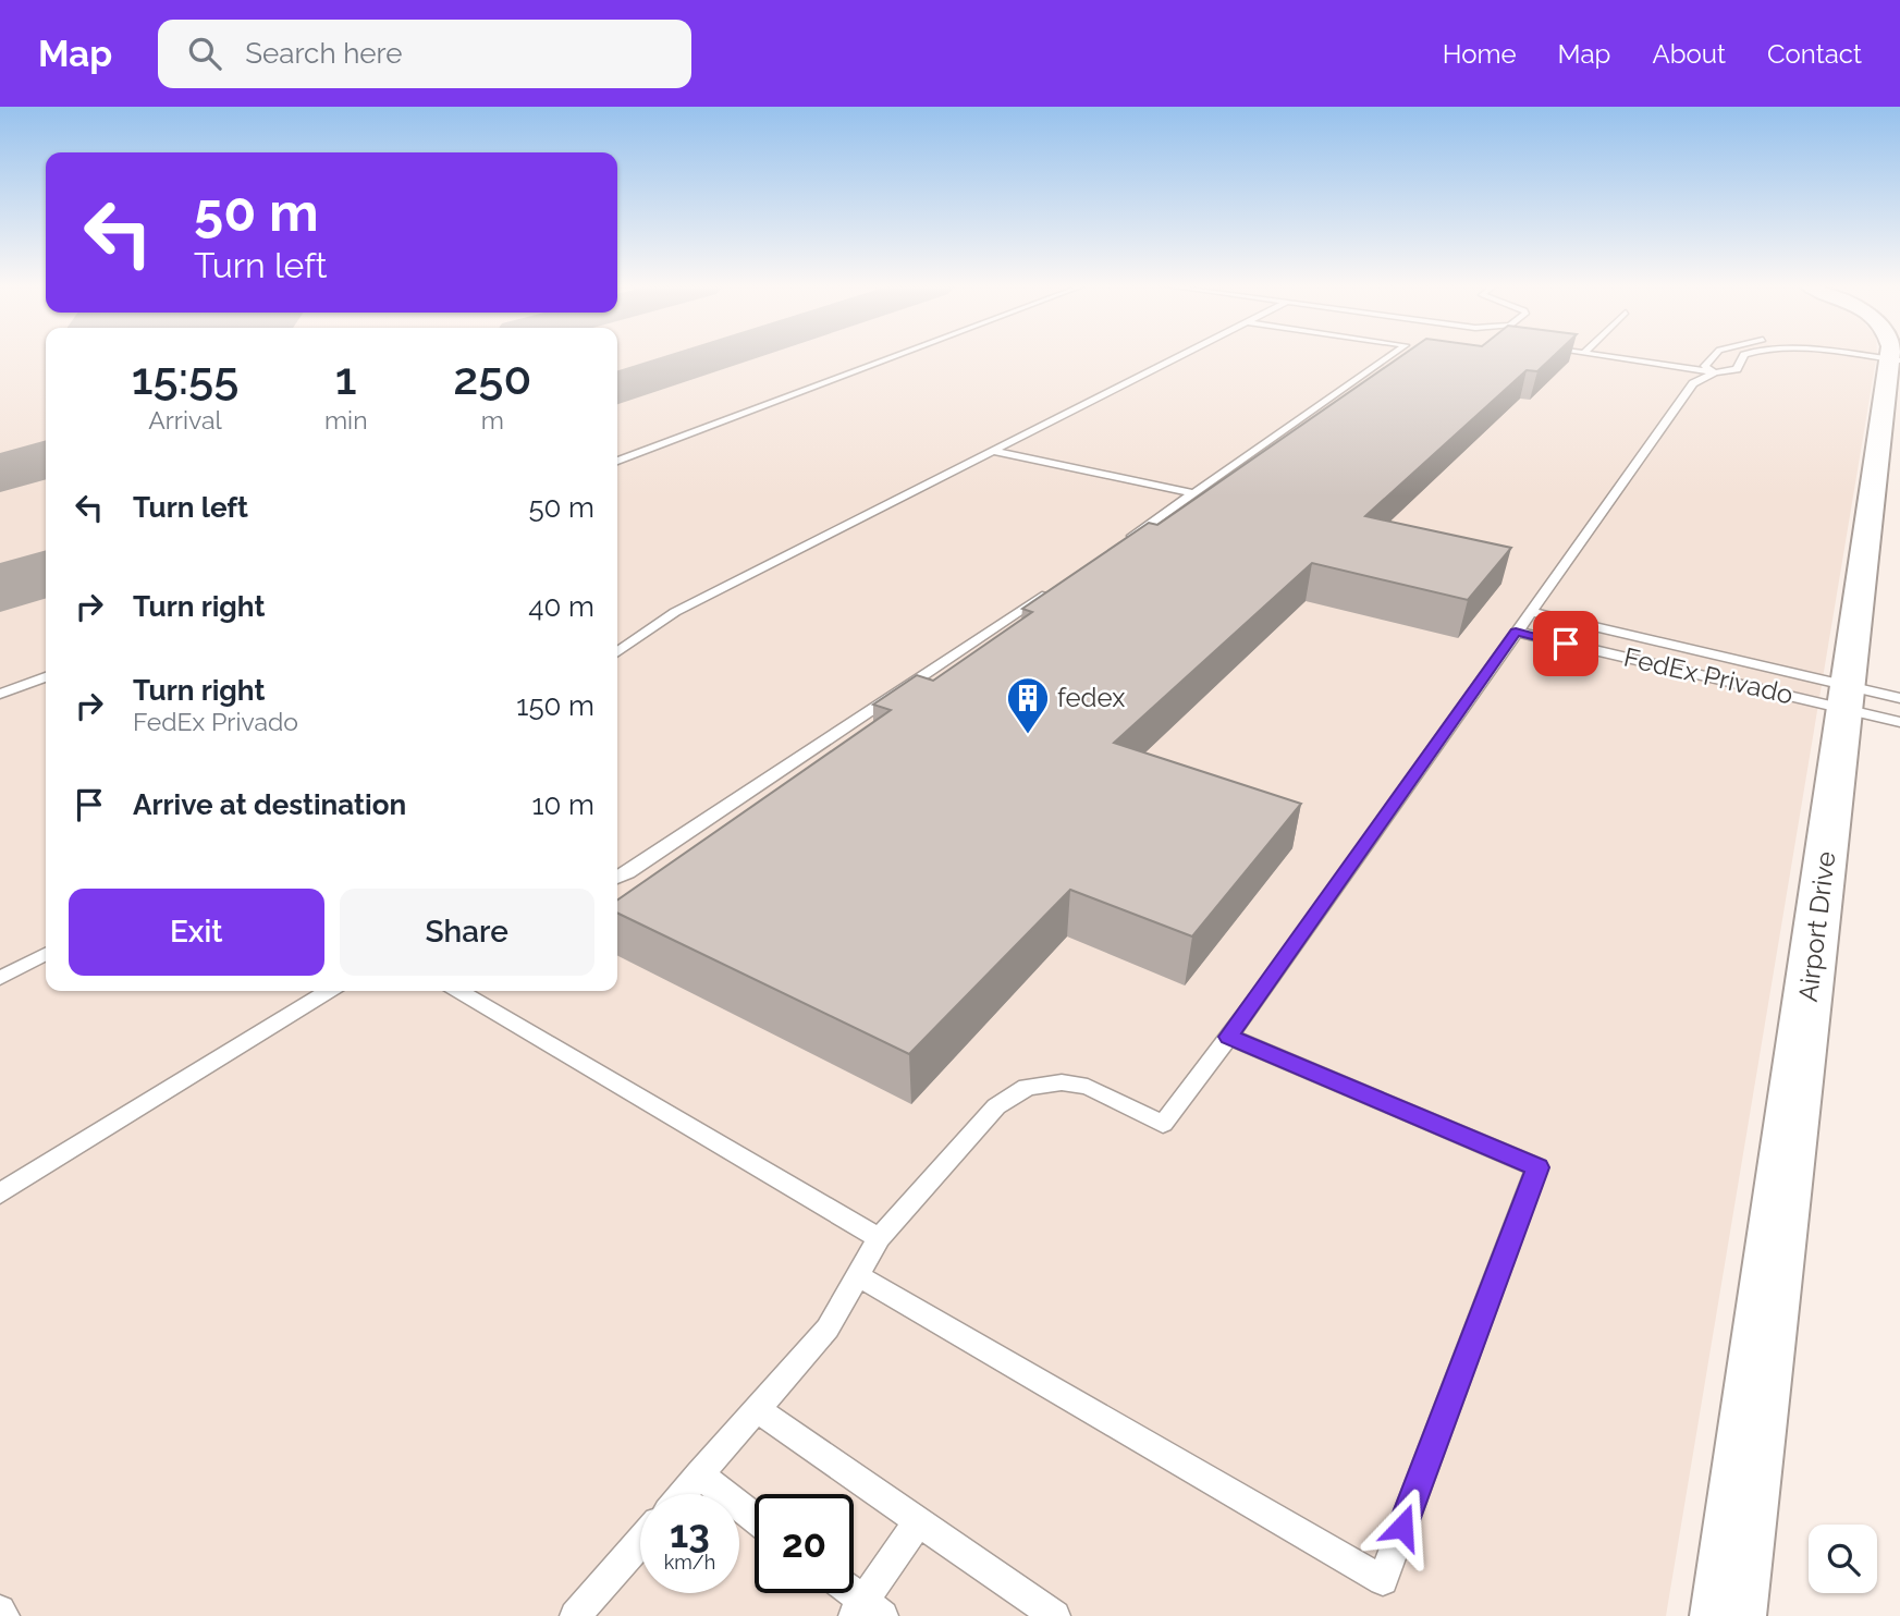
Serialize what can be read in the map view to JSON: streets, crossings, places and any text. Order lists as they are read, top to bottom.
{
  "streets": {
    "main road": ["Airport Drive"],
    "lane": ["FedEx Privado"]
  },
  "crossings": [
    ["FedEx Privado", "Airport Drive"]
  ],
  "places": {
    "building": ["fedex"]
  },
  "page": {
    "header": "Map",
    "search": "Search here",
    "nav": [
      "Home",
      "Map",
      "About",
      "Contact"
    ],
    "turn": ["50 m", "Turn left"],
    "eta": [
      "15:55",
      "Arrival",
      "1",
      "min",
      "250",
      "m"
    ],
    "list": [
      {
        "name": "Turn left",
        "value": "50 m"
      },
      {
        "name": "Turn right",
        "value": "40 m"
      },
      {
        "name": "Turn right",
        "note": "FedEx Privado",
        "value": "150 m"
      },
      {
        "name": "Arrive at destination",
        "value": "10 m"
      }
    ],
    "buttons": ["Exit", "Share"],
    "speed": "13 km/h",
    "limit": "20"
  }
}
